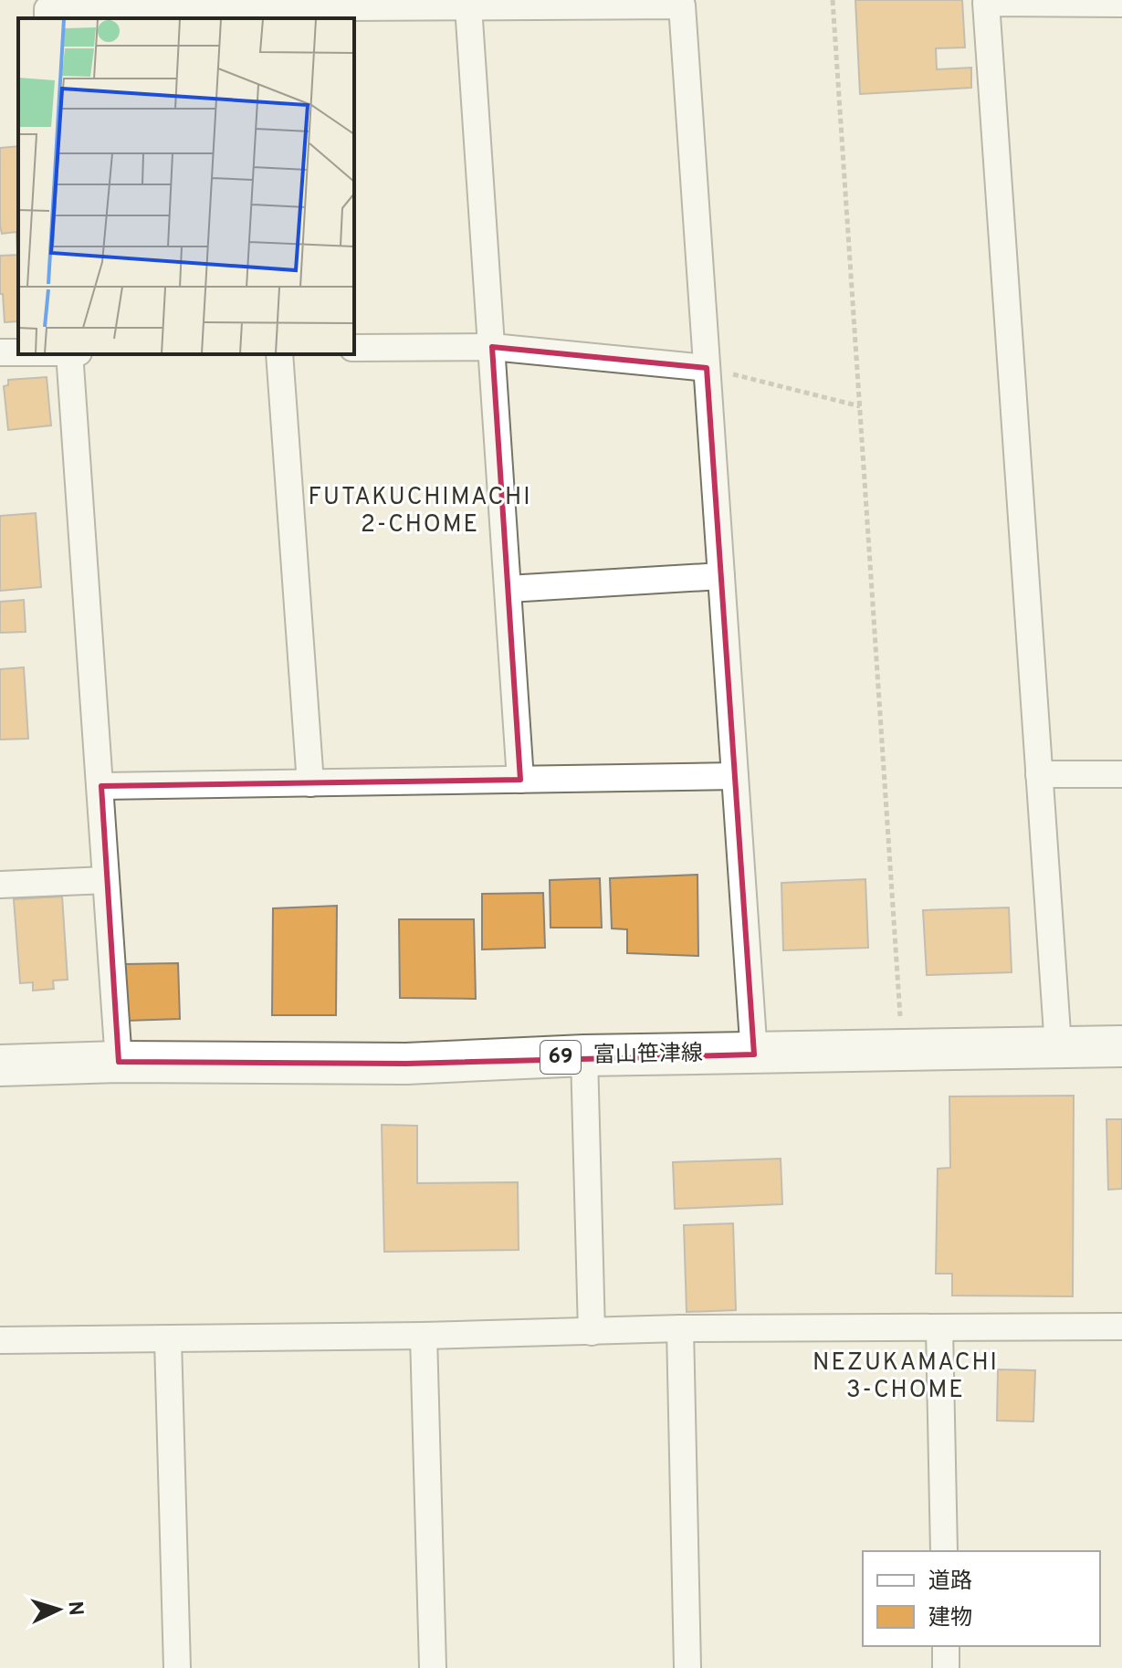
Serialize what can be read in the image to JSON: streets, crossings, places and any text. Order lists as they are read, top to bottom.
{
  "streets": {
    "main road": ["富山笹津線", "69"]
  },
  "districts": ["FUTAKUCHIMACHI 2-CHOME", "NEZUKAMACHI 3-CHOME"],
  "legend": ["道路", "建物"],
  "north": "right"
}
